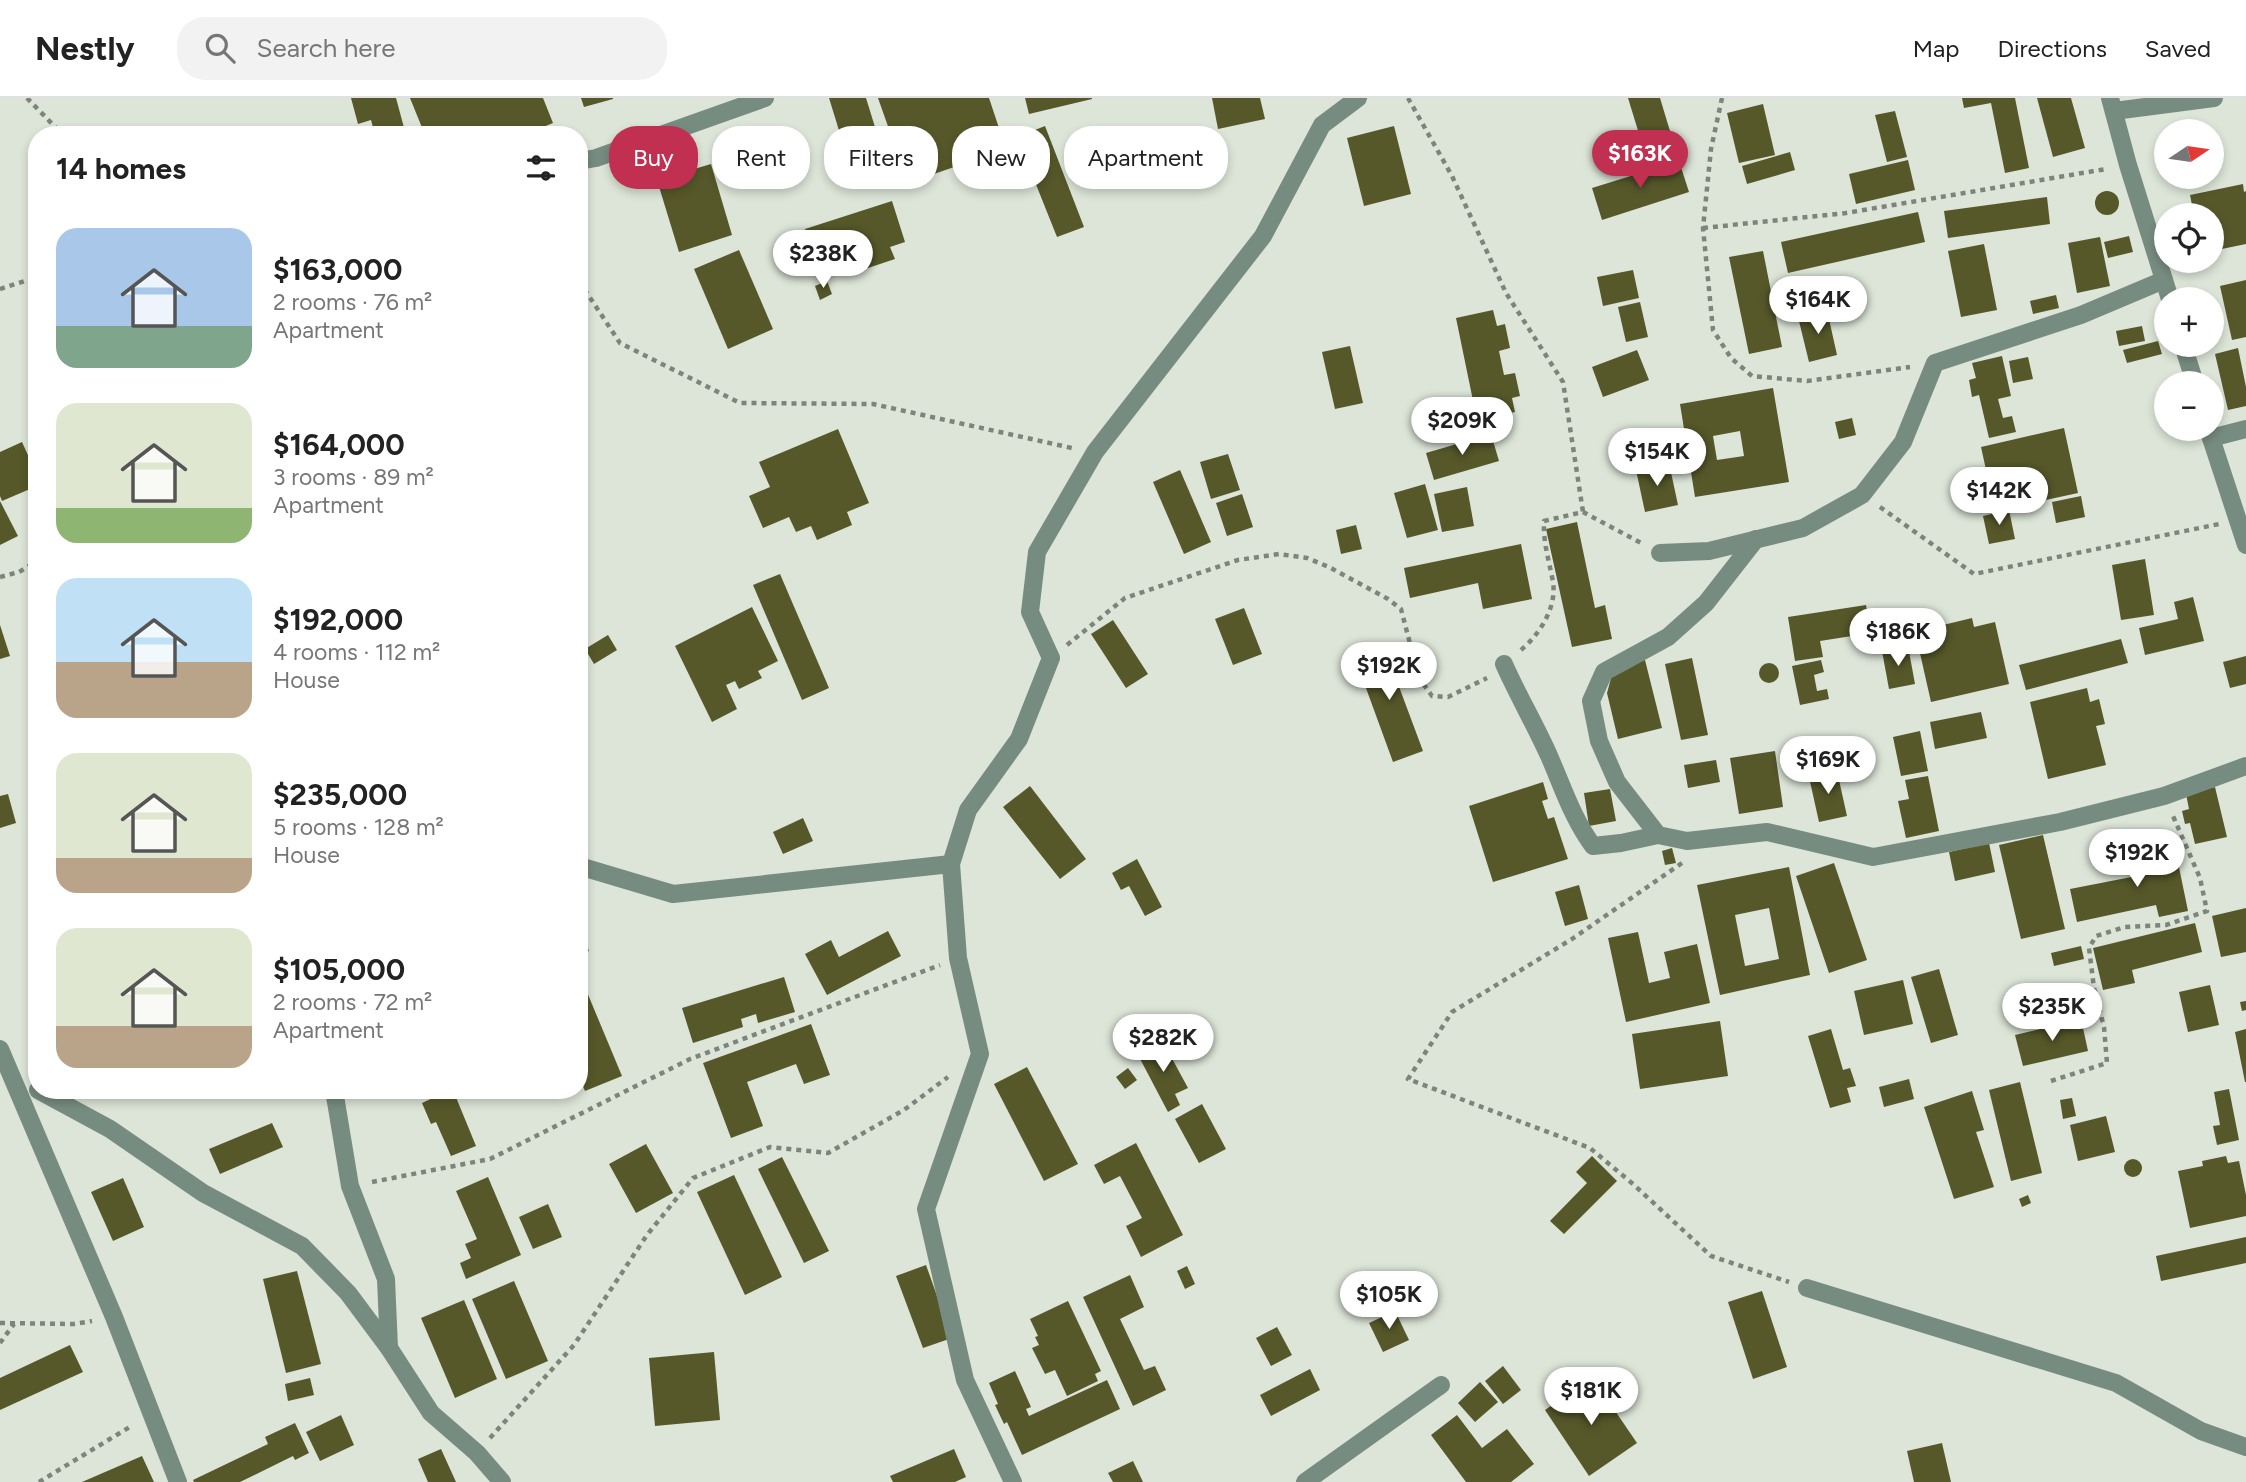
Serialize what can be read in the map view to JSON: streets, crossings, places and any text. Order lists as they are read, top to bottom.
{
  "north": "right",
  "page": {
    "header": "Nestly",
    "search": "Search here",
    "nav": ["Map", "Directions", "Saved"],
    "map_buttons": ["+", "−"],
    "chip": [
      "Buy",
      "Rent",
      "Filters",
      "New",
      "Apartment"
    ],
    "heading": "14 homes",
    "price": [
      "$163K",
      "$238K",
      "$164K",
      "$209K",
      "$154K",
      "$142K",
      "$186K",
      "$192K",
      "$169K",
      "$192K",
      "$235K",
      "$282K",
      "$105K",
      "$181K"
    ],
    "list": [
      {
        "name": "$163,000",
        "note": "2 rooms · 76 m² · Apartment"
      },
      {
        "name": "$164,000",
        "note": "3 rooms · 89 m² · Apartment"
      },
      {
        "name": "$192,000",
        "note": "4 rooms · 112 m² · House"
      },
      {
        "name": "$235,000",
        "note": "5 rooms · 128 m² · House"
      },
      {
        "name": "$105,000",
        "note": "2 rooms · 72 m² · Apartment"
      }
    ]
  }
}
